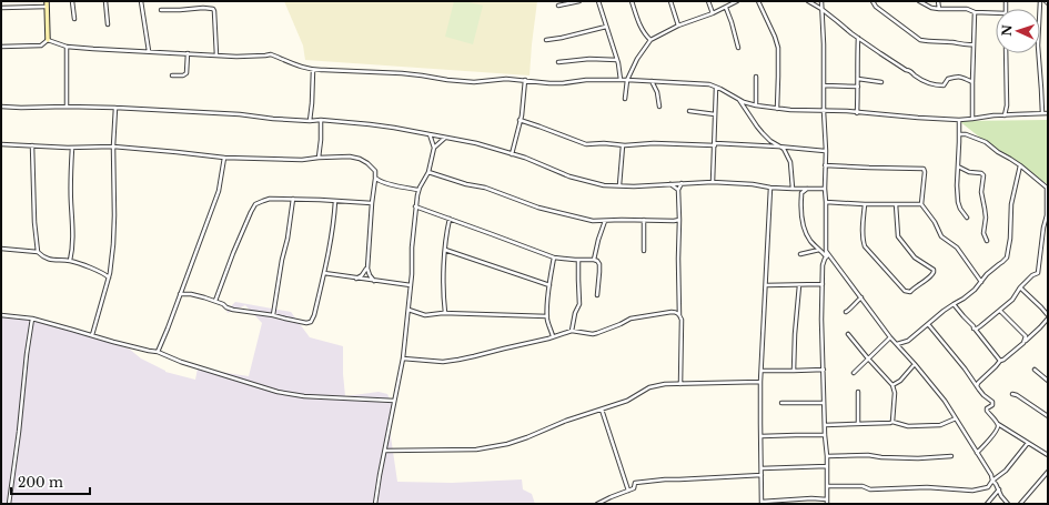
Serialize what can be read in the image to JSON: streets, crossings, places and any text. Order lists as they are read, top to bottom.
{
  "scale_bar": "200 m",
  "north": "left"
}
